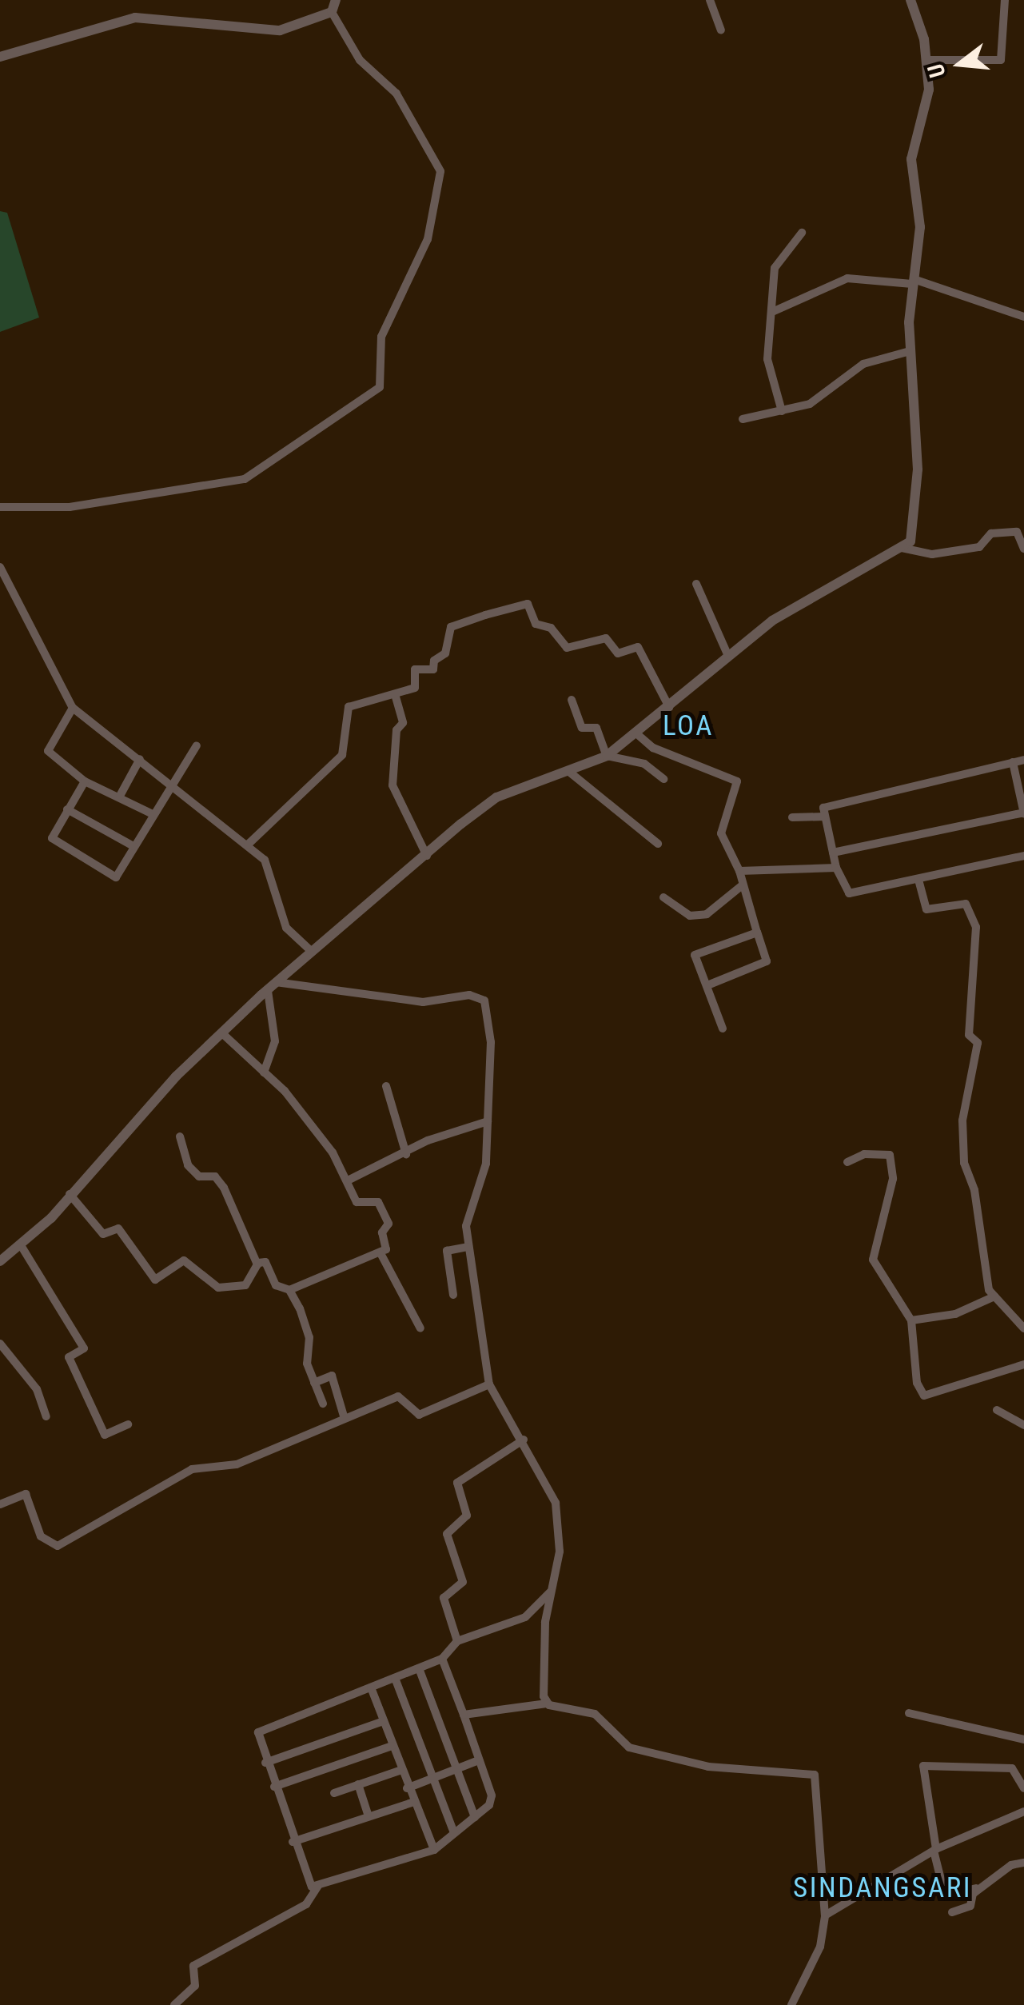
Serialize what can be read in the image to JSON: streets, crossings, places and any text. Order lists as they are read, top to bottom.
{
  "districts": ["LOA", "SINDANGSARI"],
  "north": "left"
}
